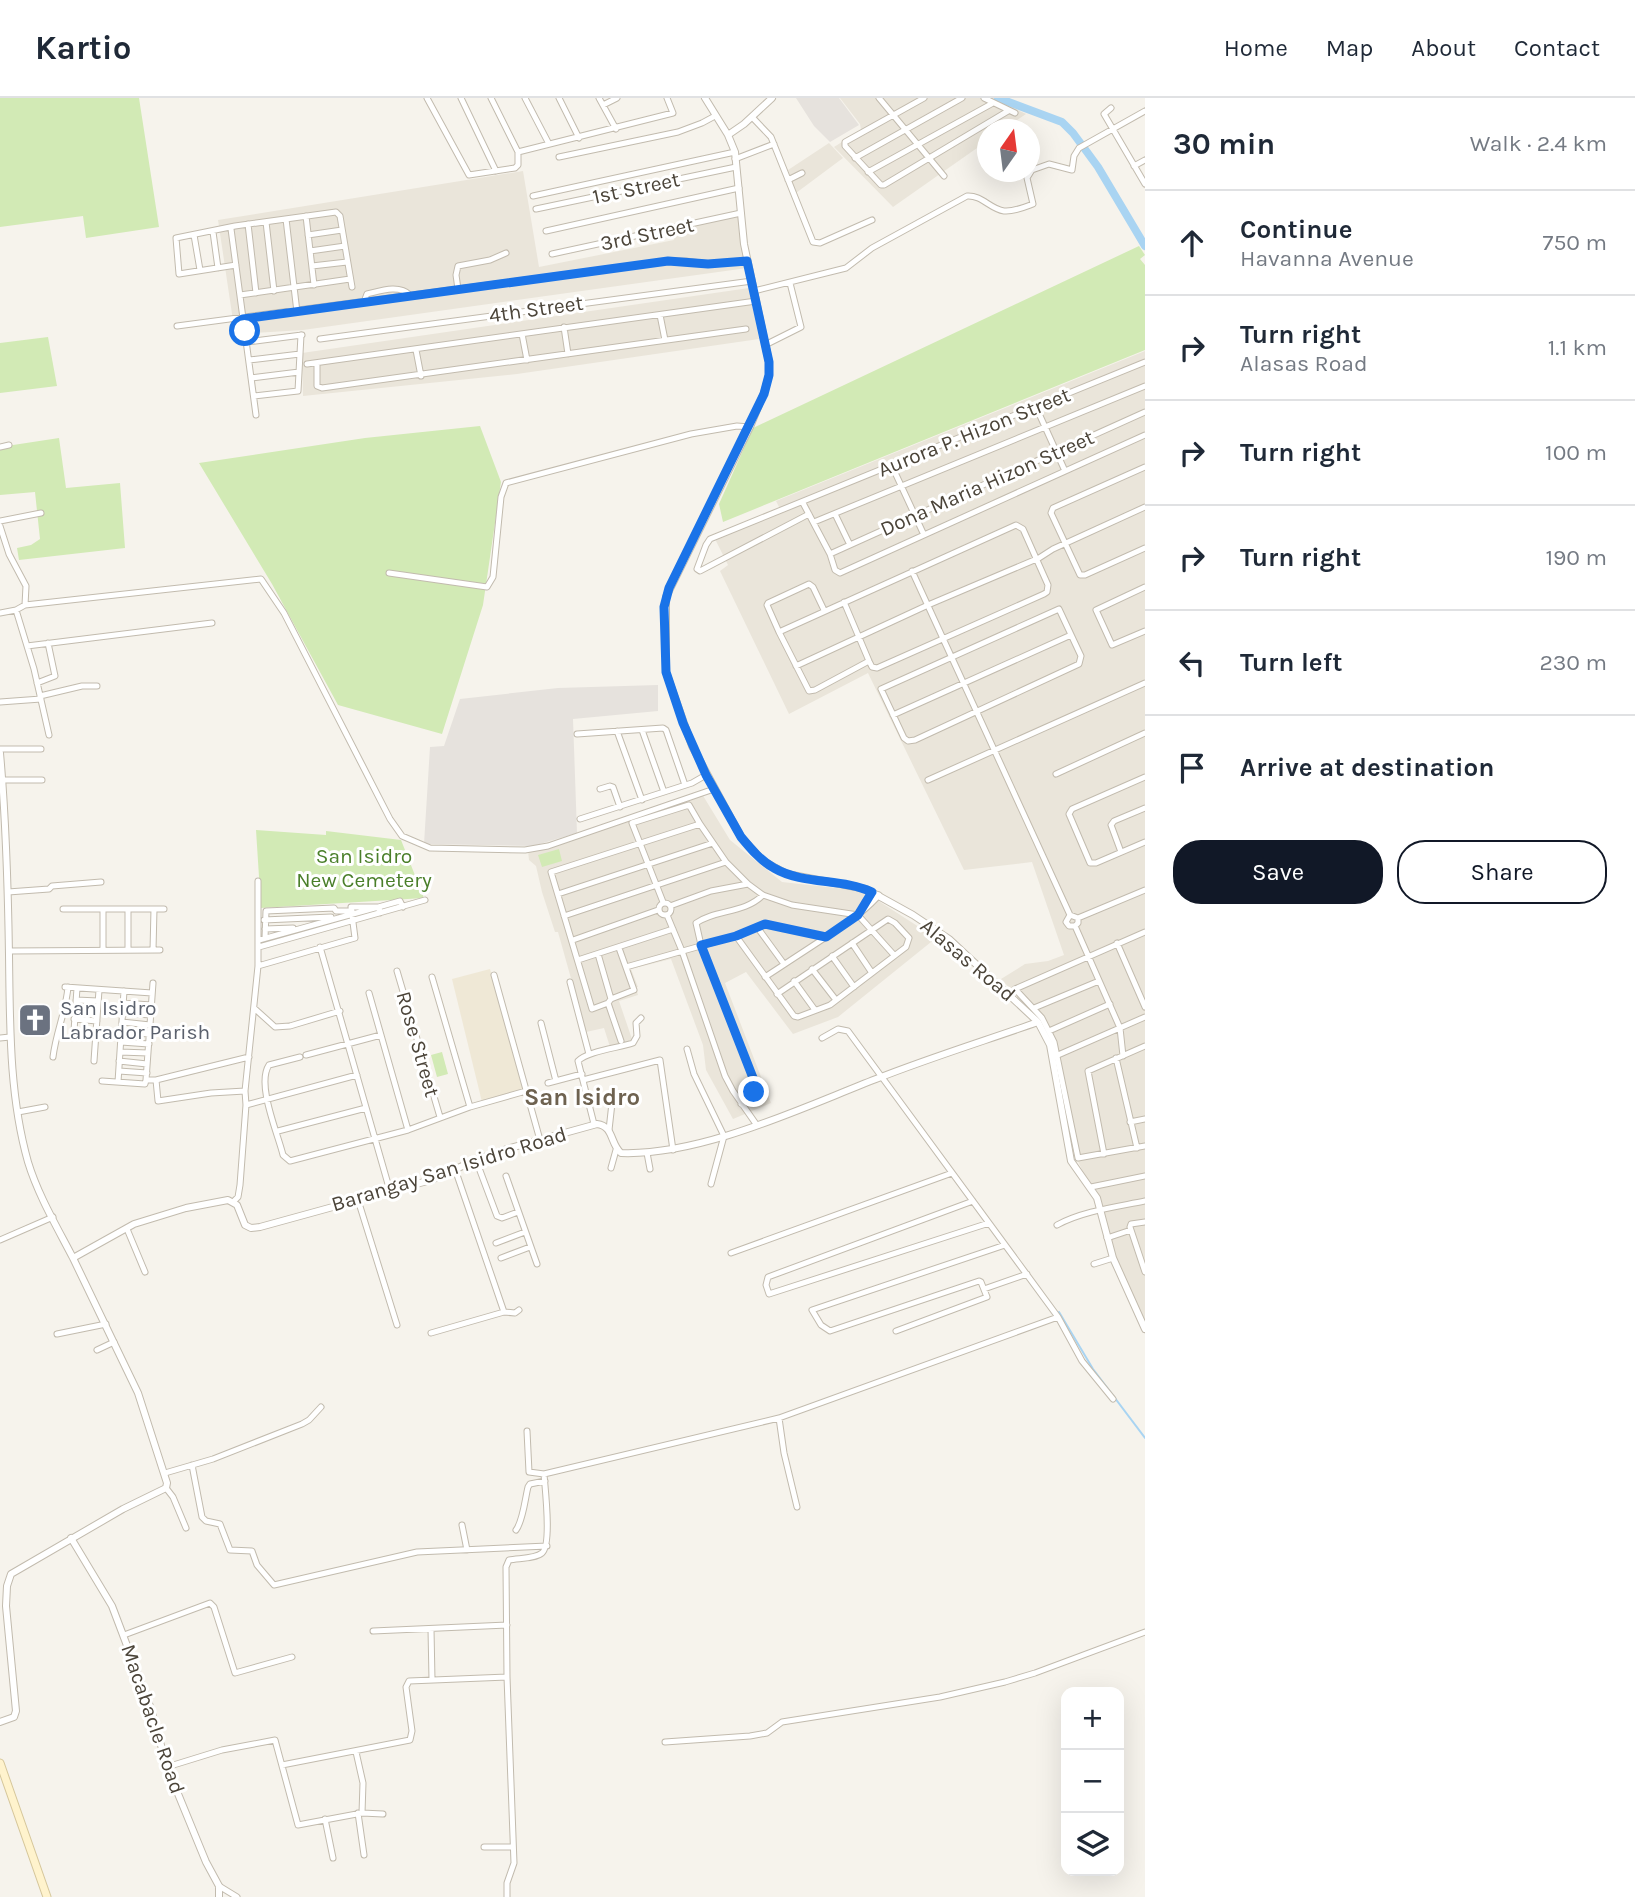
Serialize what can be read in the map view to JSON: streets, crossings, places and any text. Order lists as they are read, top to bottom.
{
  "streets": {
    "street": [
      "1st Street",
      "3rd Street",
      "4th Street",
      "Aurora P. Hizon Street",
      "Dona Maria Hizon Street",
      "Alasas Road",
      "Rose Street",
      "Barangay San Isidro Road",
      "Macabacle Road"
    ]
  },
  "crossings": [
    ["1st Street", "Alasas Road"],
    ["3rd Street", "Alasas Road"],
    ["4th Street", "Alasas Road"]
  ],
  "districts": ["San Isidro"],
  "parks": ["San Isidro New Cemetery"],
  "places": {
    "church": ["San Isidro Labrador Parish"]
  },
  "north": "top",
  "page": {
    "header": "Kartio",
    "nav": [
      "Home",
      "Map",
      "About",
      "Contact"
    ],
    "heading": ["30 min", "Walk · 2.4 km"],
    "list": [
      ["Continue", "Havanna Avenue", "750 m"],
      ["Turn right", "Alasas Road", "1.1 km"],
      ["Turn right", "100 m"],
      ["Turn right", "190 m"],
      ["Turn left", "230 m"],
      "Arrive at destination"
    ],
    "buttons": ["Save", "Share"],
    "map_buttons": ["+", "−"]
  }
}
